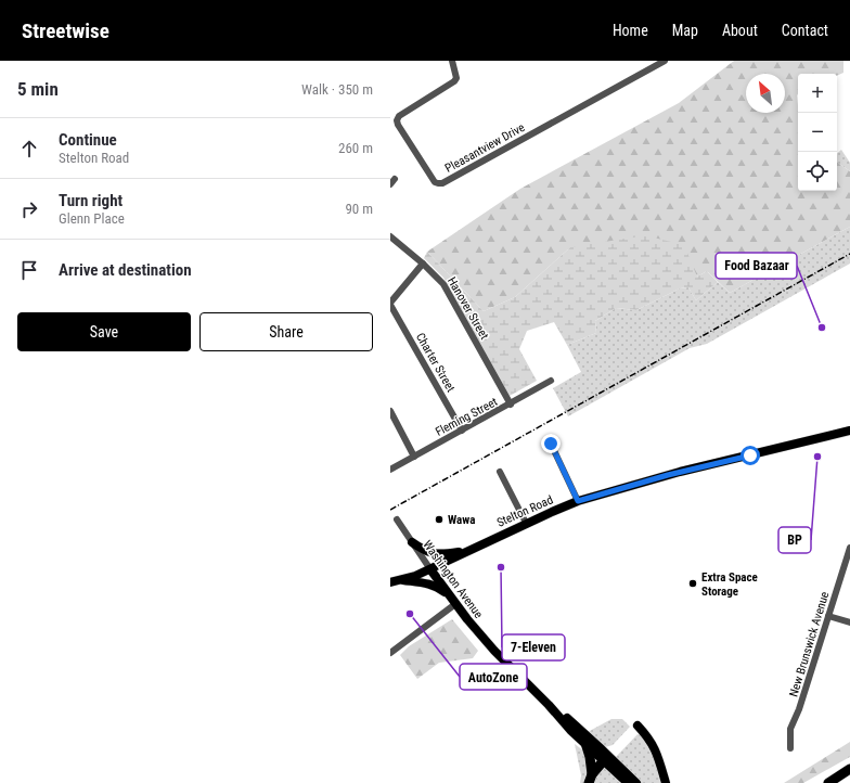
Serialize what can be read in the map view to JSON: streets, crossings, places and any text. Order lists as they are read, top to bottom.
{
  "streets": {
    "main road": ["Stelton Road", "Washington Avenue"],
    "street": [
      "Pleasantview Drive",
      "Hanover Street",
      "Charter Street",
      "Fleming Street",
      "New Brunswick Avenue"
    ]
  },
  "crossings": [
    ["Hanover Street", "Fleming Street"],
    ["Charter Street", "Fleming Street"],
    ["Stelton Road", "Washington Avenue"]
  ],
  "places": [
    "Food Bazaar",
    "BP",
    "Wawa",
    "7-Eleven",
    "Extra Space Storage",
    "AutoZone"
  ],
  "north": "top left",
  "page": {
    "header": "Streetwise",
    "nav": [
      "Home",
      "Map",
      "About",
      "Contact"
    ],
    "heading": ["5 min", "Walk · 350 m"],
    "map_buttons": ["+", "−"],
    "list": [
      ["Continue", "Stelton Road", "260 m"],
      ["Turn right", "Glenn Place", "90 m"],
      "Arrive at destination"
    ],
    "buttons": ["Save", "Share"]
  }
}
